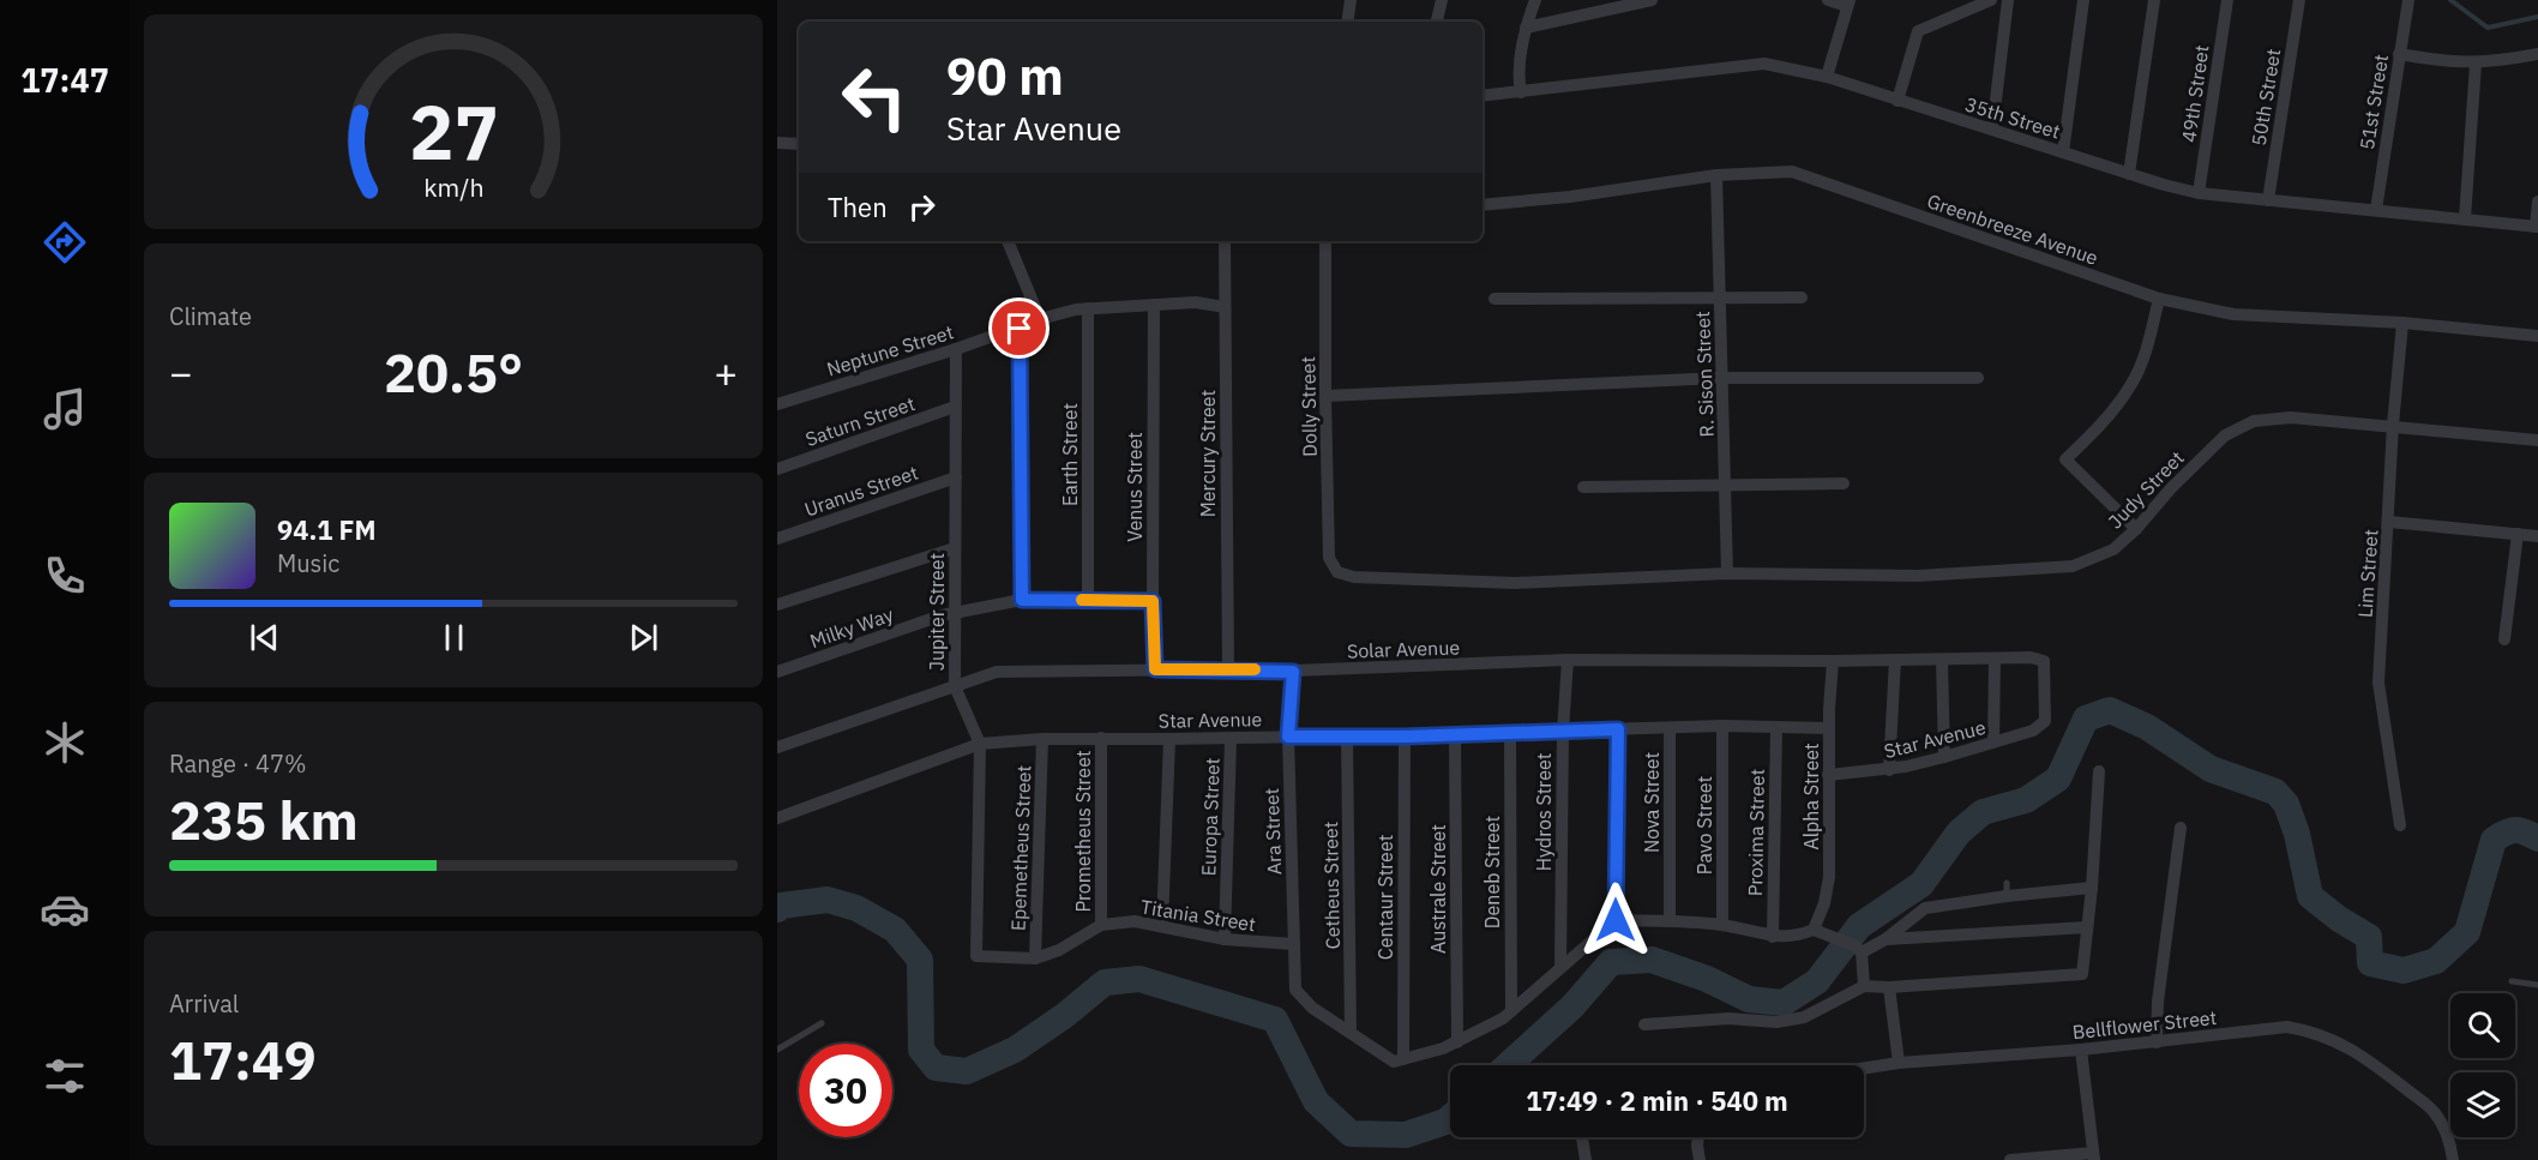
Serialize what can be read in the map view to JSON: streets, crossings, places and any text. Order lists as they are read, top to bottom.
{
  "streets": {
    "street": [
      "49th Street",
      "50th Street",
      "51st Street",
      "35th Street",
      "Greenbreeze Avenue",
      "Neptune Street",
      "R. Sison Street",
      "Dolly Street",
      "Saturn Street",
      "Mercury Street",
      "Earth Street",
      "Venus Street",
      "Judy Street",
      "Uranus Street",
      "Lim Street",
      "Jupiter Street",
      "Milky Way",
      "Solar Avenue",
      "Star Avenue",
      "Alpha Street",
      "Nova Street",
      "Hydros Street",
      "Europa Street",
      "Pavo Street",
      "Prometheus Street",
      "Ara Street",
      "Proxima Street",
      "Epemetheus Street",
      "Deneb Street",
      "Cetheus Street",
      "Australe Street",
      "Centaur Street",
      "Titania Street",
      "Bellflower Street"
    ]
  },
  "crossings": [
    ["49th Street", "35th Street"],
    ["50th Street", "35th Street"],
    ["51st Street", "35th Street"],
    ["Greenbreeze Avenue", "R. Sison Street"],
    ["Greenbreeze Avenue", "Lim Street"],
    ["Neptune Street", "Mercury Street"],
    ["Neptune Street", "Earth Street"],
    ["Neptune Street", "Venus Street"],
    ["Neptune Street", "Jupiter Street"],
    ["R. Sison Street", "Judy Street"],
    ["Dolly Street", "Judy Street"],
    ["Saturn Street", "Jupiter Street"],
    ["Mercury Street", "Solar Avenue"],
    ["Earth Street", "Milky Way"],
    ["Venus Street", "Milky Way"],
    ["Venus Street", "Solar Avenue"],
    ["Judy Street", "Lim Street"],
    ["Uranus Street", "Jupiter Street"],
    ["Jupiter Street", "Milky Way"],
    ["Jupiter Street", "Solar Avenue"],
    ["Jupiter Street", "Star Avenue"],
    ["Jupiter Street", "Titania Street"],
    ["Solar Avenue", "Star Avenue"],
    ["Solar Avenue", "Alpha Street"],
    ["Solar Avenue", "Hydros Street"],
    ["Solar Avenue", "Ara Street"],
    ["Star Avenue", "Alpha Street"],
    ["Star Avenue", "Nova Street"],
    ["Star Avenue", "Hydros Street"],
    ["Star Avenue", "Europa Street"],
    ["Star Avenue", "Pavo Street"],
    ["Star Avenue", "Prometheus Street"],
    ["Star Avenue", "Ara Street"],
    ["Star Avenue", "Proxima Street"],
    ["Star Avenue", "Epemetheus Street"],
    ["Star Avenue", "Deneb Street"],
    ["Star Avenue", "Cetheus Street"],
    ["Star Avenue", "Australe Street"],
    ["Star Avenue", "Centaur Street"],
    ["Europa Street", "Titania Street"],
    ["Prometheus Street", "Titania Street"],
    ["Ara Street", "Cetheus Street"],
    ["Ara Street", "Titania Street"],
    ["Epemetheus Street", "Titania Street"]
  ],
  "page": {
    "tabs": "17:47",
    "turn": ["90 m", "Star Avenue"],
    "then": "Then",
    "tile": [
      "Climate",
      ["Range · 47%", "235 km"],
      ["Arrival", "17:49"]
    ],
    "heat": ["−", "20.5°", "+"],
    "song": ["94.1 FM", "Music"],
    "limit": "30",
    "trip": "17:49 · 2 min · 540 m",
    "gauge": ["27", "km/h"]
  }
}
